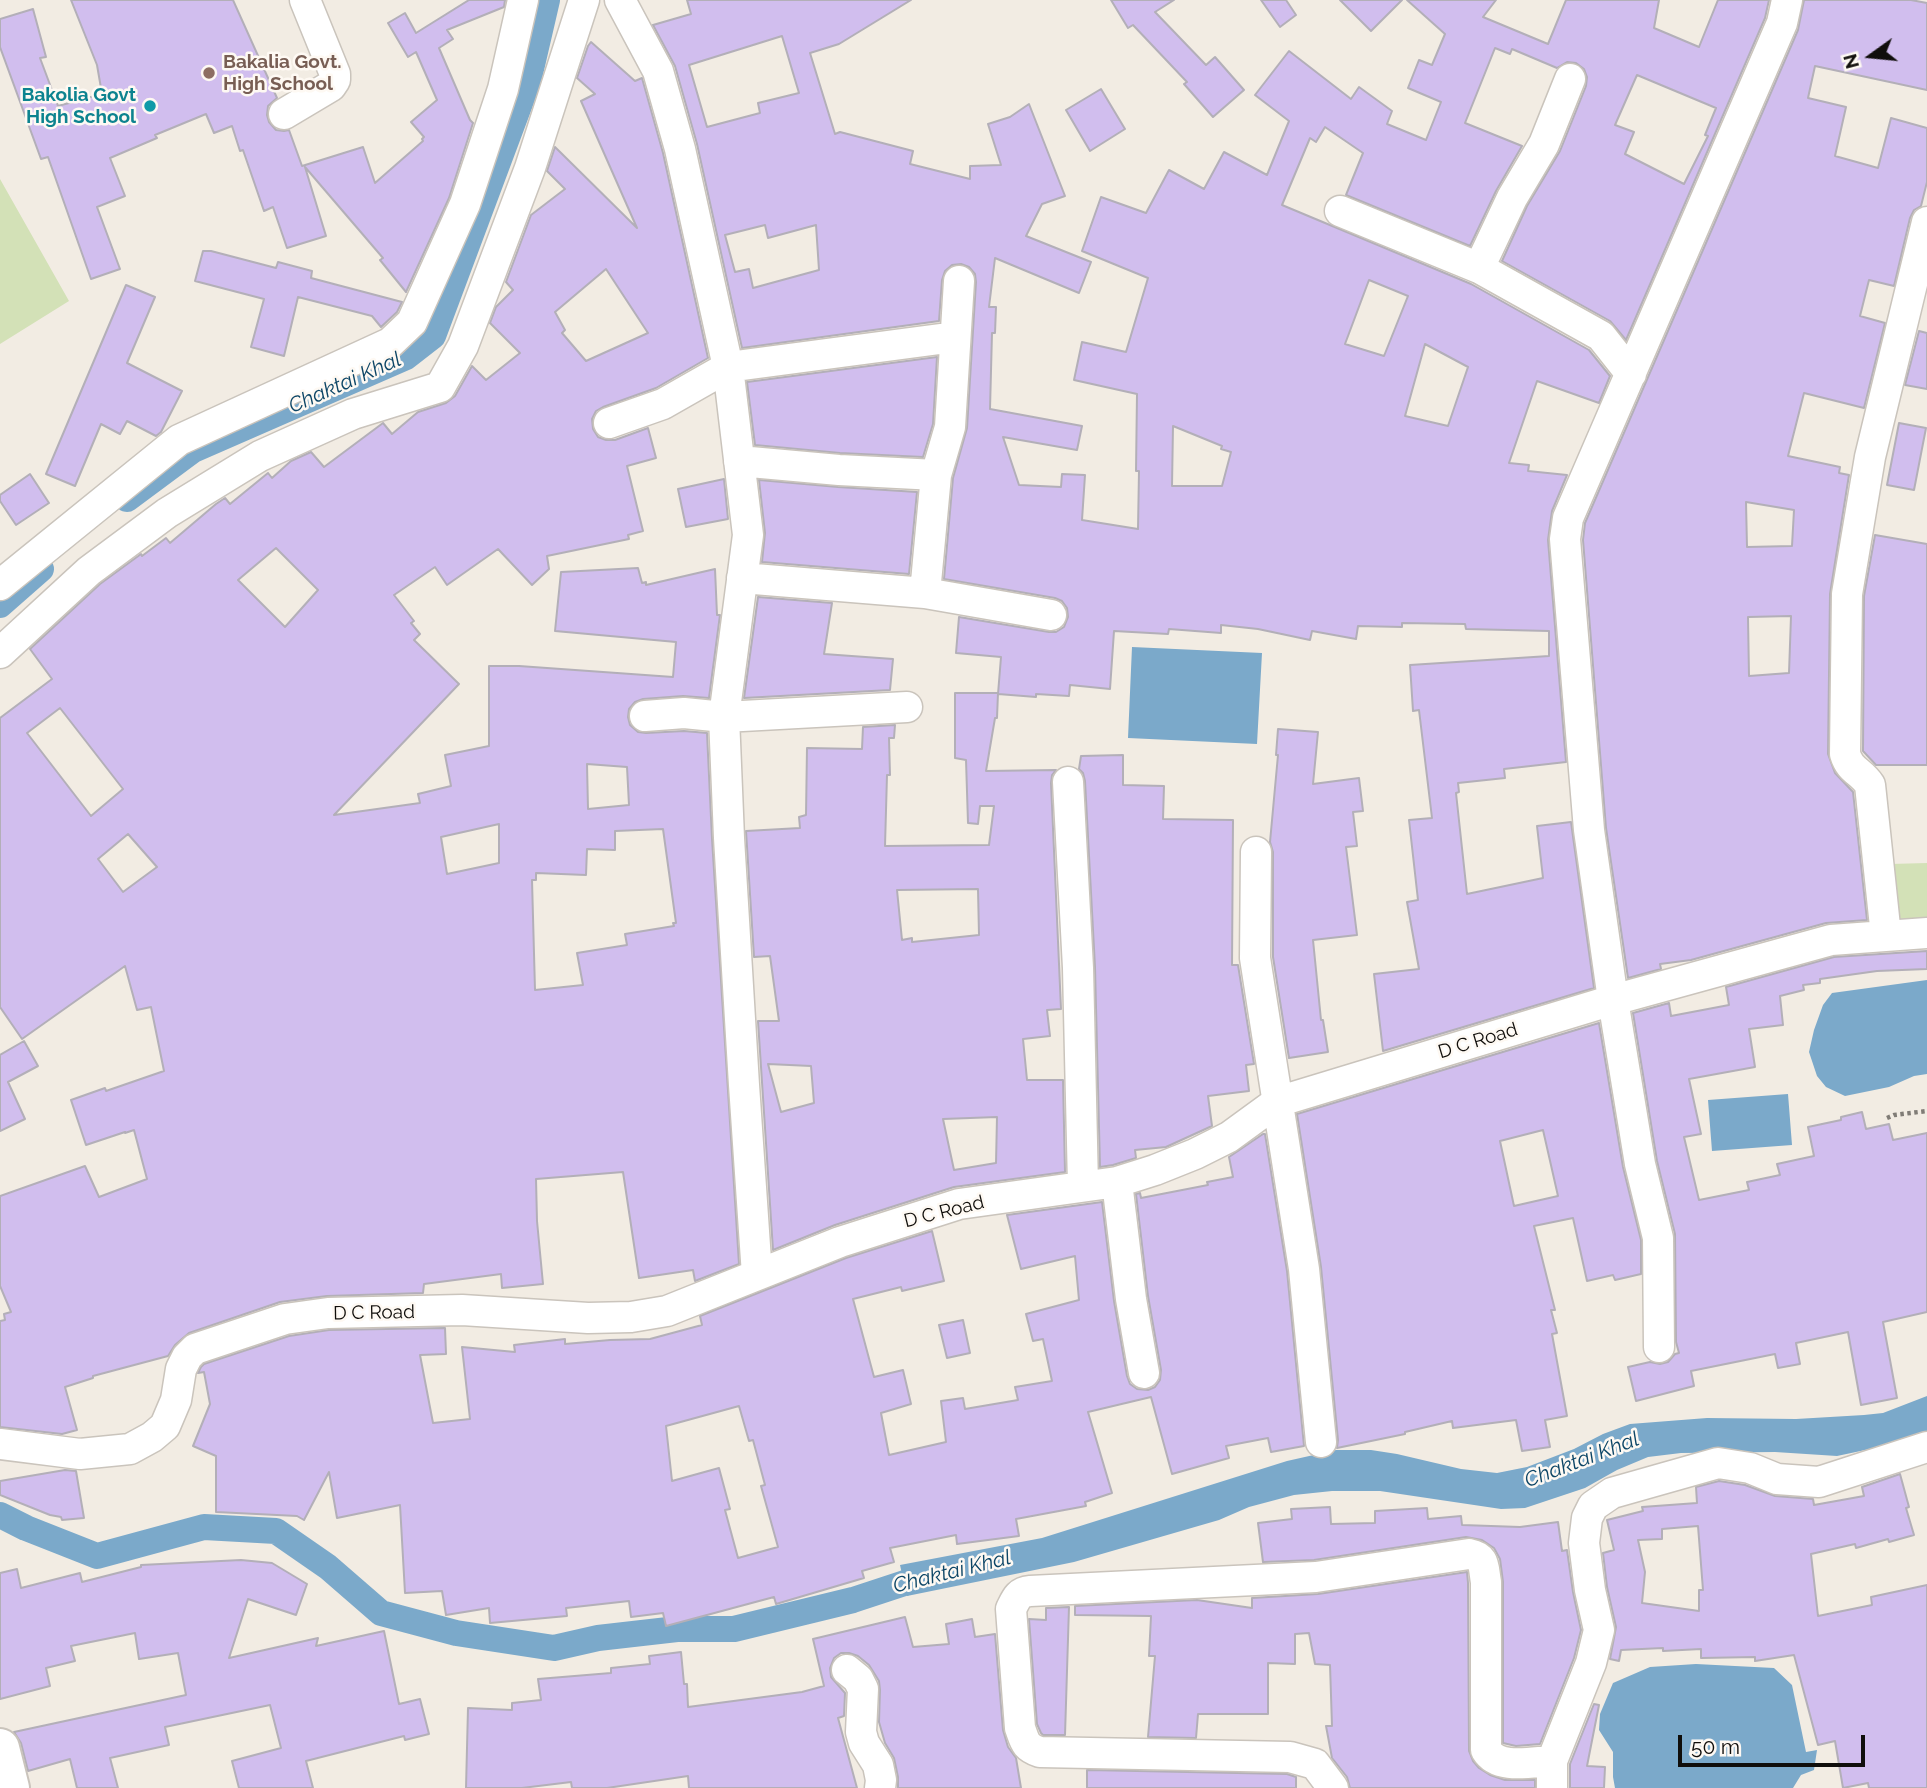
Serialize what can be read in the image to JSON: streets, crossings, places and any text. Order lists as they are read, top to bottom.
{
  "streets": {
    "street": ["D C Road"]
  },
  "water": ["Chaktai Khal"],
  "places": ["Bakalia Govt. High School", "Bakolia Govt High School"],
  "scale_bar": "50 m",
  "north": "left"
}
